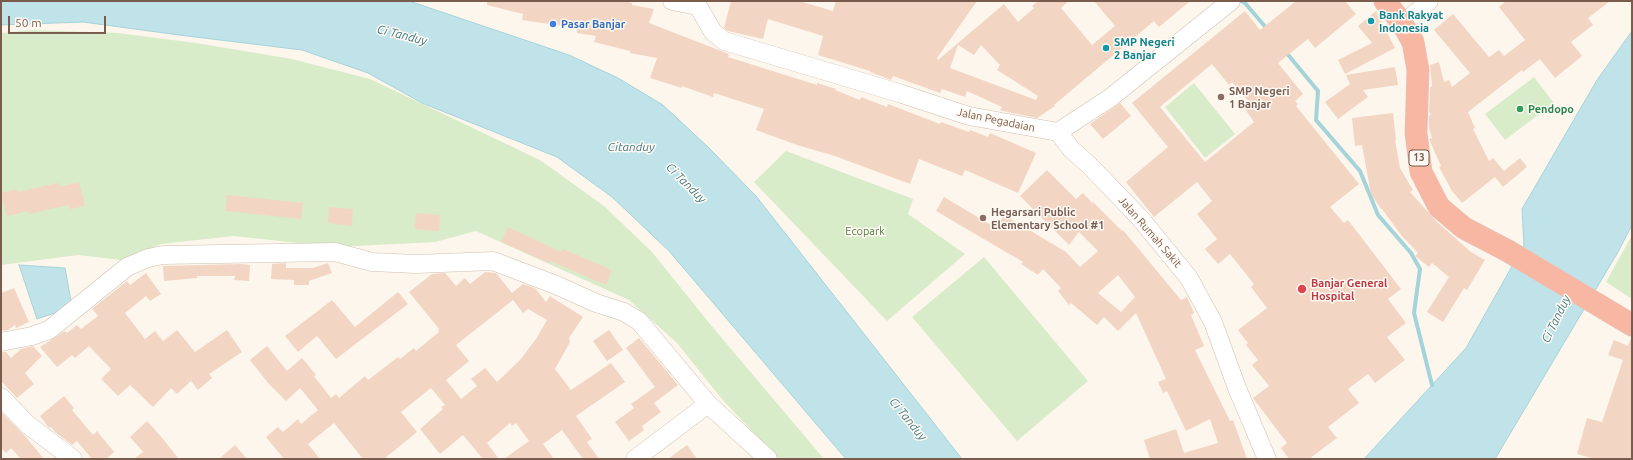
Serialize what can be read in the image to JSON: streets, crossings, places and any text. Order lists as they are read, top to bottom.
{
  "streets": {
    "highway": ["13"],
    "street": ["Jalan Pegadaian", "Jalan Rumah Sakit"]
  },
  "crossings": [
    ["Jalan Pegadaian", "Jalan Rumah Sakit"]
  ],
  "water": ["Ci Tanduy", "Citanduy"],
  "parks": ["Ecopark"],
  "places": [
    "Bank Rakyat Indonesia",
    "Pasar Banjar",
    "SMP Negeri 2 Banjar",
    "SMP Negeri 1 Banjar",
    "Pendopo",
    "Hegarsari Public Elementary School #1",
    "Banjar General Hospital"
  ],
  "scale_bar": "50 m"
}
